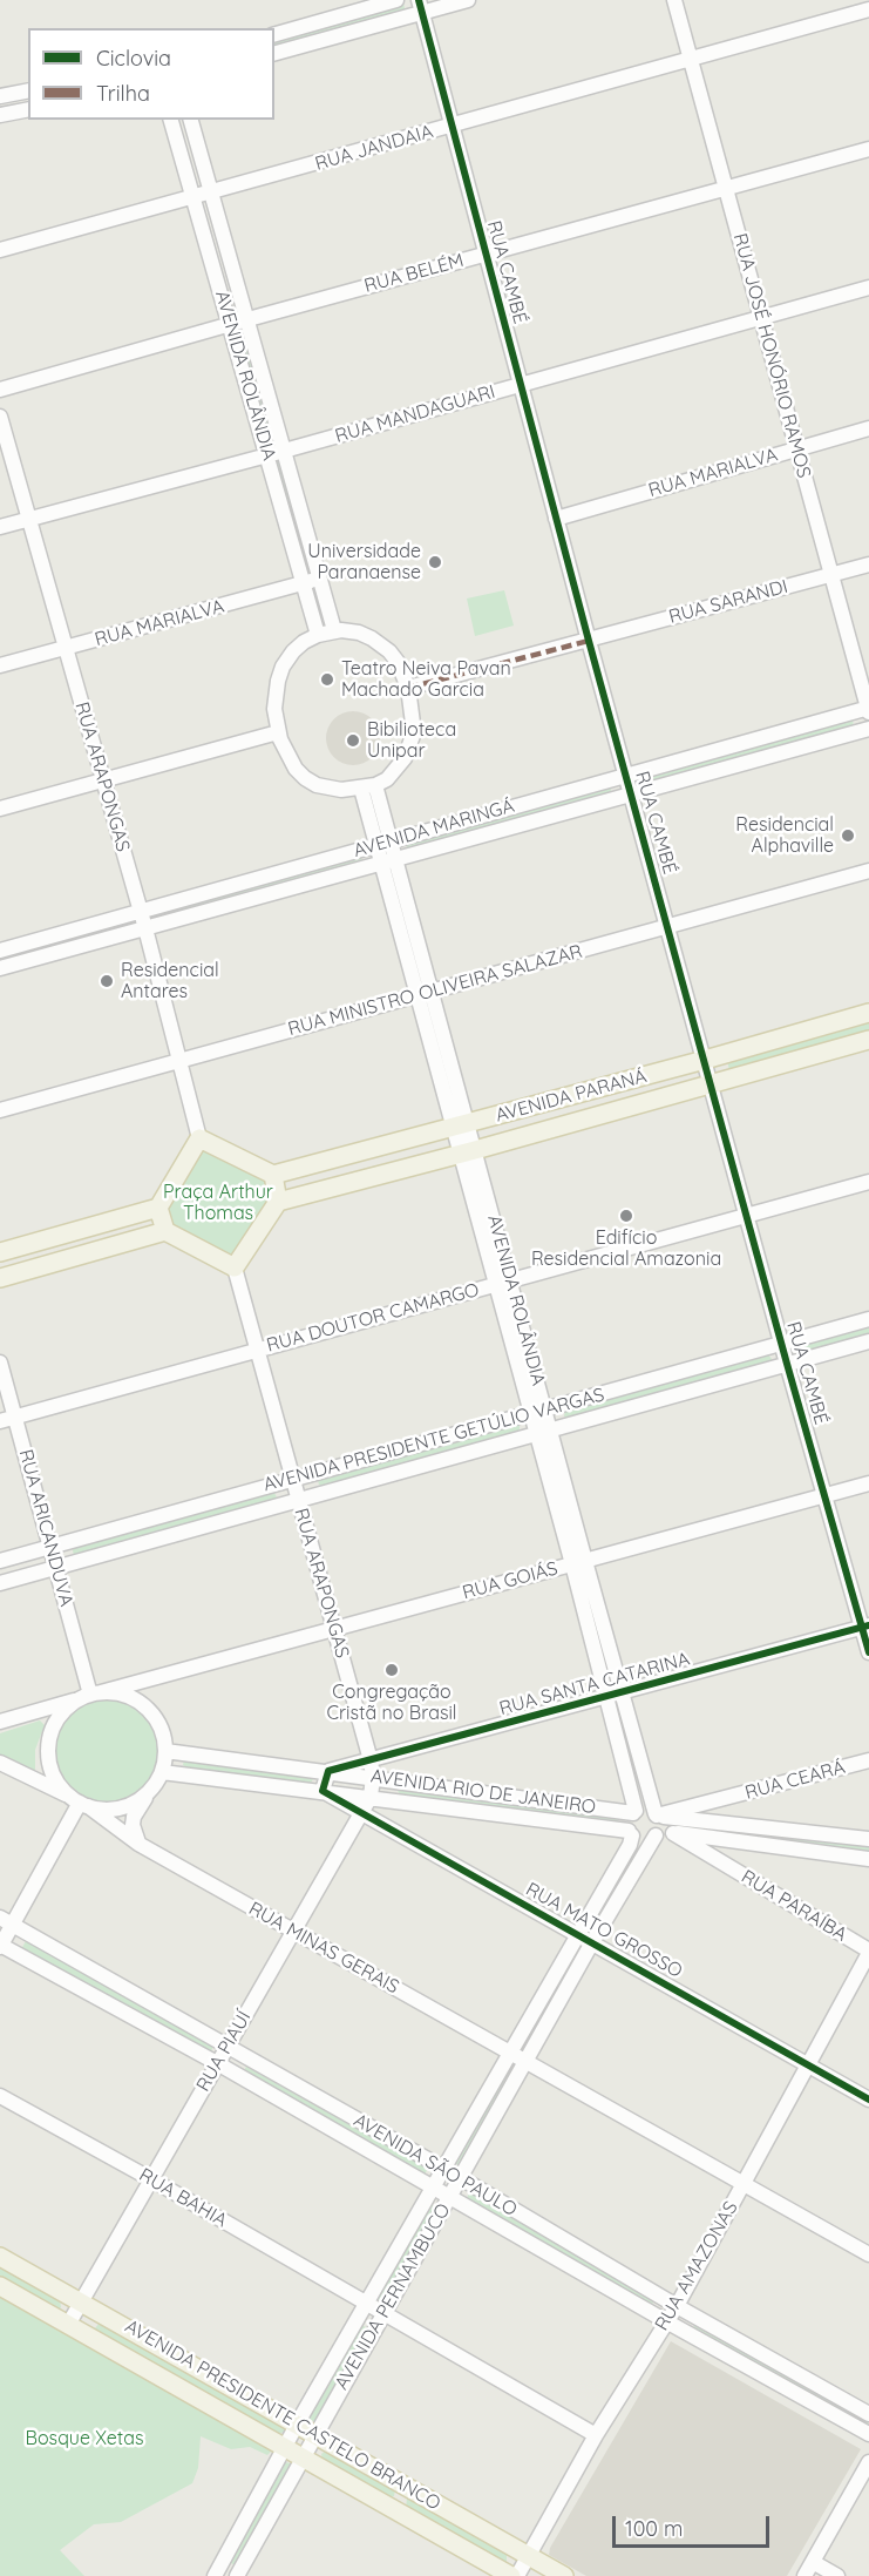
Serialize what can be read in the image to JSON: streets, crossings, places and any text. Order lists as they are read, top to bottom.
{
  "streets": {
    "main road": ["AVENIDA PARANÁ", "AVENIDA PRESIDENTE CASTELO BRANCO"],
    "street": [
      "RUA JANDAIA",
      "RUA CAMBÉ",
      "RUA BELÉM",
      "RUA JOSÉ HONÓRIO RAMOS",
      "AVENIDA ROLÂNDIA",
      "RUA MANDAGUARI",
      "RUA MARIALVA",
      "RUA SARANDI",
      "RUA ARAPONGAS",
      "AVENIDA MARINGÁ",
      "RUA MINISTRO OLIVEIRA SALAZAR",
      "RUA DOUTOR CAMARGO",
      "AVENIDA PRESIDENTE GETÚLIO VARGAS",
      "RUA ARICANDUVA",
      "RUA GOIÁS",
      "RUA SANTA CATARINA",
      "RUA CEARÁ",
      "AVENIDA RIO DE JANEIRO",
      "RUA PARAÍBA",
      "RUA MATO GROSSO",
      "RUA MINAS GERAIS",
      "RUA PIAUÍ",
      "AVENIDA SÃO PAULO",
      "RUA BAHIA",
      "RUA AMAZONAS",
      "AVENIDA PERNAMBUCO"
    ]
  },
  "crossings": [
    ["RUA JANDAIA", "RUA CAMBÉ"],
    ["RUA JANDAIA", "RUA JOSÉ HONÓRIO RAMOS"],
    ["RUA JANDAIA", "AVENIDA ROLÂNDIA"],
    ["RUA CAMBÉ", "RUA BELÉM"],
    ["RUA CAMBÉ", "RUA MANDAGUARI"],
    ["RUA CAMBÉ", "RUA MARIALVA"],
    ["RUA CAMBÉ", "RUA SARANDI"],
    ["RUA CAMBÉ", "AVENIDA MARINGÁ"],
    ["RUA CAMBÉ", "RUA MINISTRO OLIVEIRA SALAZAR"],
    ["RUA CAMBÉ", "AVENIDA PARANÁ"],
    ["RUA CAMBÉ", "RUA DOUTOR CAMARGO"],
    ["RUA CAMBÉ", "AVENIDA PRESIDENTE GETÚLIO VARGAS"],
    ["RUA CAMBÉ", "RUA GOIÁS"],
    ["RUA CAMBÉ", "RUA SANTA CATARINA"],
    ["RUA BELÉM", "RUA JOSÉ HONÓRIO RAMOS"],
    ["RUA BELÉM", "AVENIDA ROLÂNDIA"],
    ["RUA JOSÉ HONÓRIO RAMOS", "RUA MANDAGUARI"],
    ["RUA JOSÉ HONÓRIO RAMOS", "RUA MARIALVA"],
    ["RUA JOSÉ HONÓRIO RAMOS", "RUA SARANDI"],
    ["RUA JOSÉ HONÓRIO RAMOS", "AVENIDA MARINGÁ"],
    ["AVENIDA ROLÂNDIA", "RUA MANDAGUARI"],
    ["AVENIDA ROLÂNDIA", "RUA MARIALVA"],
    ["AVENIDA ROLÂNDIA", "RUA SARANDI"],
    ["AVENIDA ROLÂNDIA", "AVENIDA MARINGÁ"],
    ["AVENIDA ROLÂNDIA", "RUA MINISTRO OLIVEIRA SALAZAR"],
    ["AVENIDA ROLÂNDIA", "AVENIDA PARANÁ"],
    ["AVENIDA ROLÂNDIA", "RUA DOUTOR CAMARGO"],
    ["AVENIDA ROLÂNDIA", "AVENIDA PRESIDENTE GETÚLIO VARGAS"],
    ["AVENIDA ROLÂNDIA", "RUA GOIÁS"],
    ["AVENIDA ROLÂNDIA", "RUA SANTA CATARINA"],
    ["AVENIDA ROLÂNDIA", "RUA CEARÁ"],
    ["AVENIDA ROLÂNDIA", "AVENIDA RIO DE JANEIRO"],
    ["AVENIDA ROLÂNDIA", "RUA PARAÍBA"],
    ["AVENIDA ROLÂNDIA", "AVENIDA PERNAMBUCO"],
    ["RUA MANDAGUARI", "RUA ARAPONGAS"],
    ["RUA MARIALVA", "RUA ARAPONGAS"],
    ["RUA ARAPONGAS", "AVENIDA MARINGÁ"],
    ["RUA ARAPONGAS", "RUA MINISTRO OLIVEIRA SALAZAR"],
    ["RUA ARAPONGAS", "RUA DOUTOR CAMARGO"],
    ["RUA ARAPONGAS", "AVENIDA PRESIDENTE GETÚLIO VARGAS"],
    ["RUA ARAPONGAS", "RUA GOIÁS"],
    ["RUA ARAPONGAS", "RUA SANTA CATARINA"],
    ["RUA ARAPONGAS", "AVENIDA RIO DE JANEIRO"],
    ["RUA ARAPONGAS", "RUA PIAUÍ"],
    ["RUA DOUTOR CAMARGO", "RUA ARICANDUVA"],
    ["AVENIDA PRESIDENTE GETÚLIO VARGAS", "RUA ARICANDUVA"],
    ["RUA ARICANDUVA", "RUA GOIÁS"],
    ["RUA ARICANDUVA", "AVENIDA RIO DE JANEIRO"],
    ["RUA ARICANDUVA", "RUA MINAS GERAIS"],
    ["RUA GOIÁS", "AVENIDA RIO DE JANEIRO"],
    ["RUA GOIÁS", "RUA MINAS GERAIS"],
    ["RUA SANTA CATARINA", "AVENIDA RIO DE JANEIRO"],
    ["RUA CEARÁ", "AVENIDA RIO DE JANEIRO"],
    ["RUA CEARÁ", "RUA PARAÍBA"],
    ["RUA CEARÁ", "AVENIDA PERNAMBUCO"],
    ["AVENIDA RIO DE JANEIRO", "RUA PARAÍBA"],
    ["AVENIDA RIO DE JANEIRO", "RUA MATO GROSSO"],
    ["AVENIDA RIO DE JANEIRO", "RUA MINAS GERAIS"],
    ["AVENIDA RIO DE JANEIRO", "RUA PIAUÍ"],
    ["AVENIDA RIO DE JANEIRO", "AVENIDA PERNAMBUCO"],
    ["RUA PARAÍBA", "RUA AMAZONAS"],
    ["RUA PARAÍBA", "AVENIDA PERNAMBUCO"],
    ["RUA MATO GROSSO", "RUA PIAUÍ"],
    ["RUA MATO GROSSO", "RUA AMAZONAS"],
    ["RUA MATO GROSSO", "AVENIDA PERNAMBUCO"],
    ["RUA MINAS GERAIS", "RUA PIAUÍ"],
    ["RUA MINAS GERAIS", "AVENIDA PERNAMBUCO"],
    ["RUA PIAUÍ", "AVENIDA SÃO PAULO"],
    ["RUA PIAUÍ", "RUA BAHIA"],
    ["RUA PIAUÍ", "AVENIDA PRESIDENTE CASTELO BRANCO"],
    ["AVENIDA SÃO PAULO", "RUA AMAZONAS"],
    ["AVENIDA SÃO PAULO", "AVENIDA PERNAMBUCO"],
    ["RUA BAHIA", "AVENIDA PERNAMBUCO"],
    ["RUA AMAZONAS", "AVENIDA PRESIDENTE CASTELO BRANCO"],
    ["AVENIDA PERNAMBUCO", "AVENIDA PRESIDENTE CASTELO BRANCO"]
  ],
  "parks": ["Praça Arthur Thomas", "Bosque Xetas"],
  "places": [
    "Universidade Paranaense",
    "Teatro Neiva Pavan Machado Garcia",
    "Bibilioteca Unipar",
    "Residencial Alphaville",
    "Residencial Antares",
    "Edifício Residencial Amazonia",
    "Congregação Cristã no Brasil"
  ],
  "legend": ["Ciclovia", "Trilha"],
  "scale_bar": "100 m"
}
